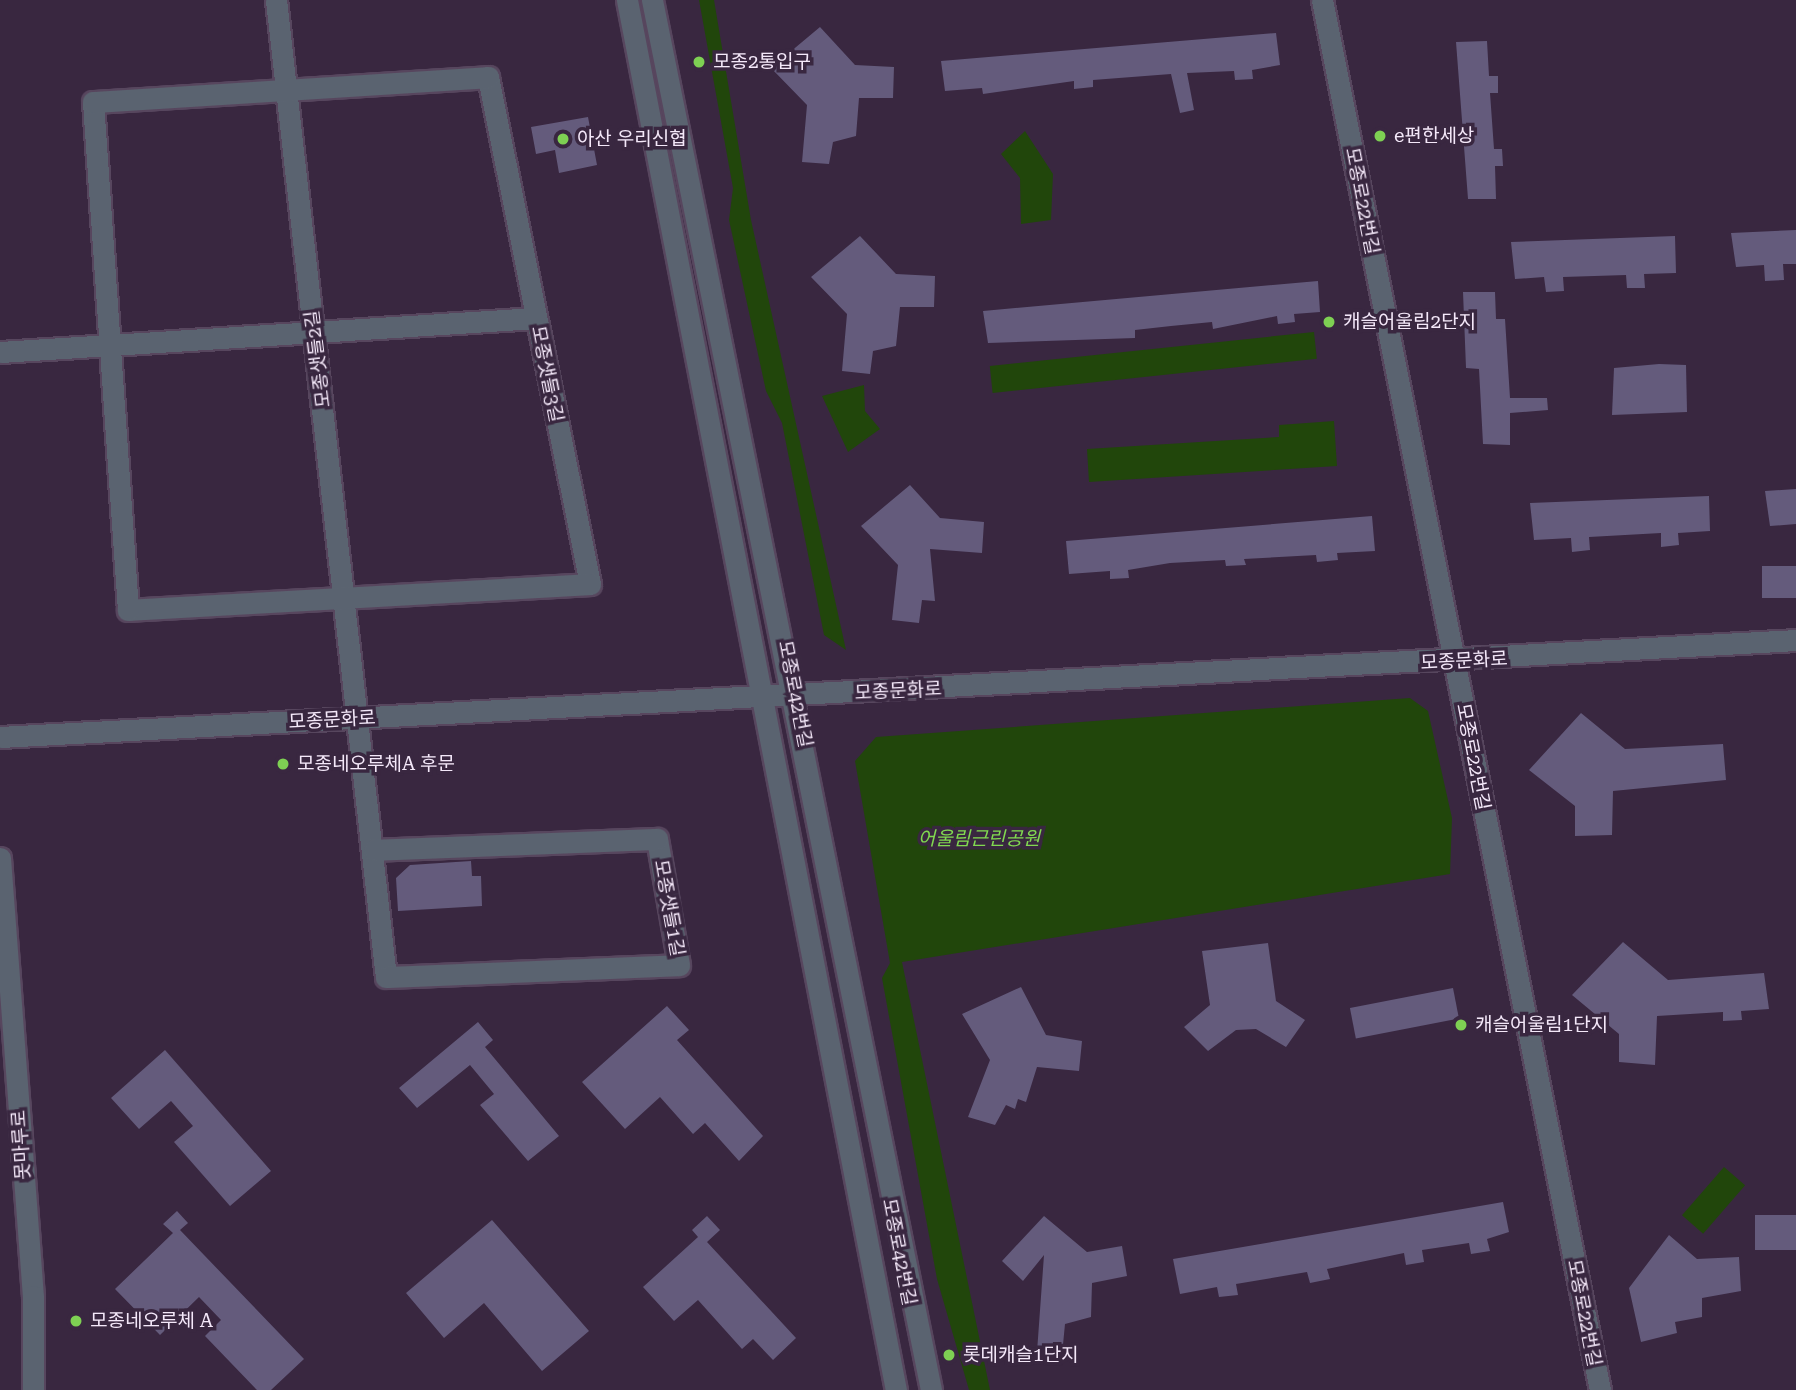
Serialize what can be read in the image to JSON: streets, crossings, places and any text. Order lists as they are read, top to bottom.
{
  "streets": {
    "street": [
      "모종로22번길",
      "모종샛들2길",
      "모종샛들3길",
      "모종문화로",
      "모종로42번길",
      "모종샛들1길",
      "못마루로"
    ]
  },
  "crossings": [
    ["모종로22번길", "모종문화로"],
    ["모종샛들2길", "모종샛들3길"],
    ["모종샛들2길", "모종문화로"],
    ["모종샛들2길", "모종샛들1길"],
    ["모종문화로", "모종로42번길"],
    ["모종문화로", "모종샛들1길"]
  ],
  "parks": ["어울림근린공원"],
  "places": [
    "모종2통입구",
    "e편한세상",
    "아산 우리신협",
    "캐슬어울림2단지",
    "모종네오루체A 후문",
    "캐슬어울림1단지",
    "모종네오루체 A",
    "롯데캐슬1단지"
  ]
}
